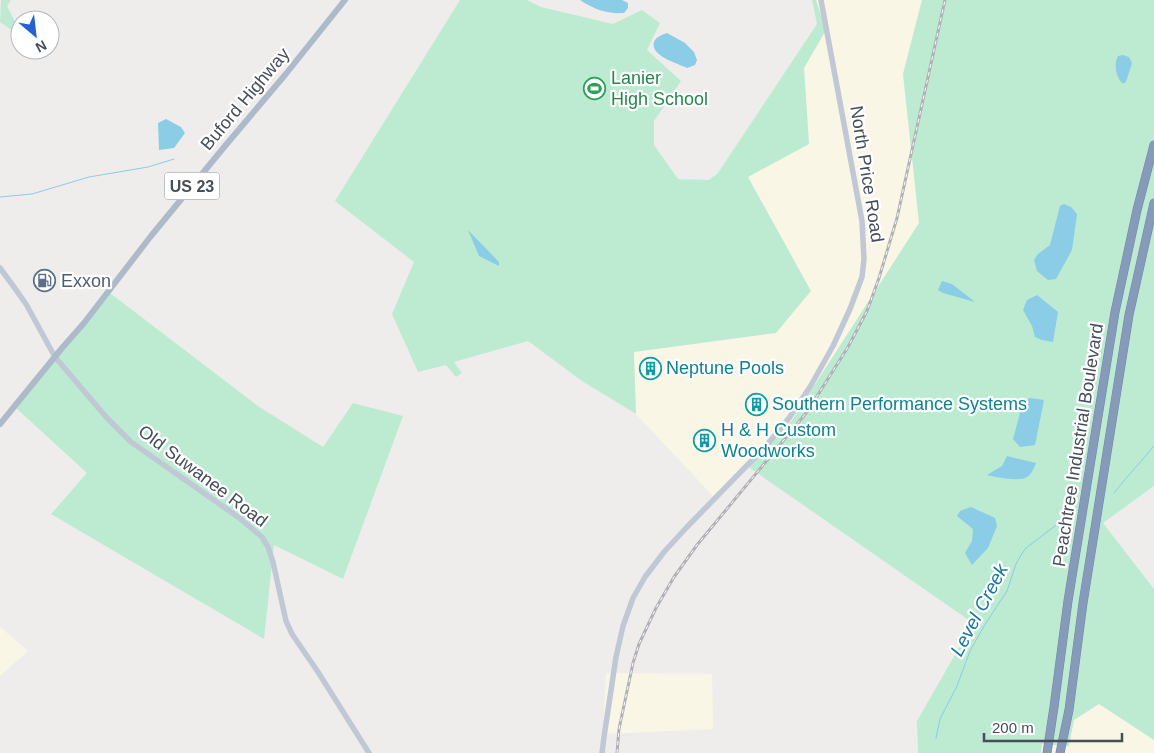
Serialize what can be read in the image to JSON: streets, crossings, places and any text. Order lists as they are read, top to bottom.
{
  "streets": {
    "highway": ["Peachtree Industrial Boulevard"],
    "main road": ["Buford Highway", "US 23"],
    "street": ["North Price Road", "Old Suwanee Road"]
  },
  "crossings": [
    ["Buford Highway", "US 23"],
    ["Buford Highway", "Old Suwanee Road"],
    ["US 23", "Old Suwanee Road"]
  ],
  "water": ["Level Creek"],
  "places": {
    "sports": ["Lanier High School"],
    "fuel station": ["Exxon"],
    "building": ["Neptune Pools", "Southern Performance Systems", "H & H Custom Woodworks"]
  },
  "scale_bar": "200 m",
  "north": "bottom right"
}
